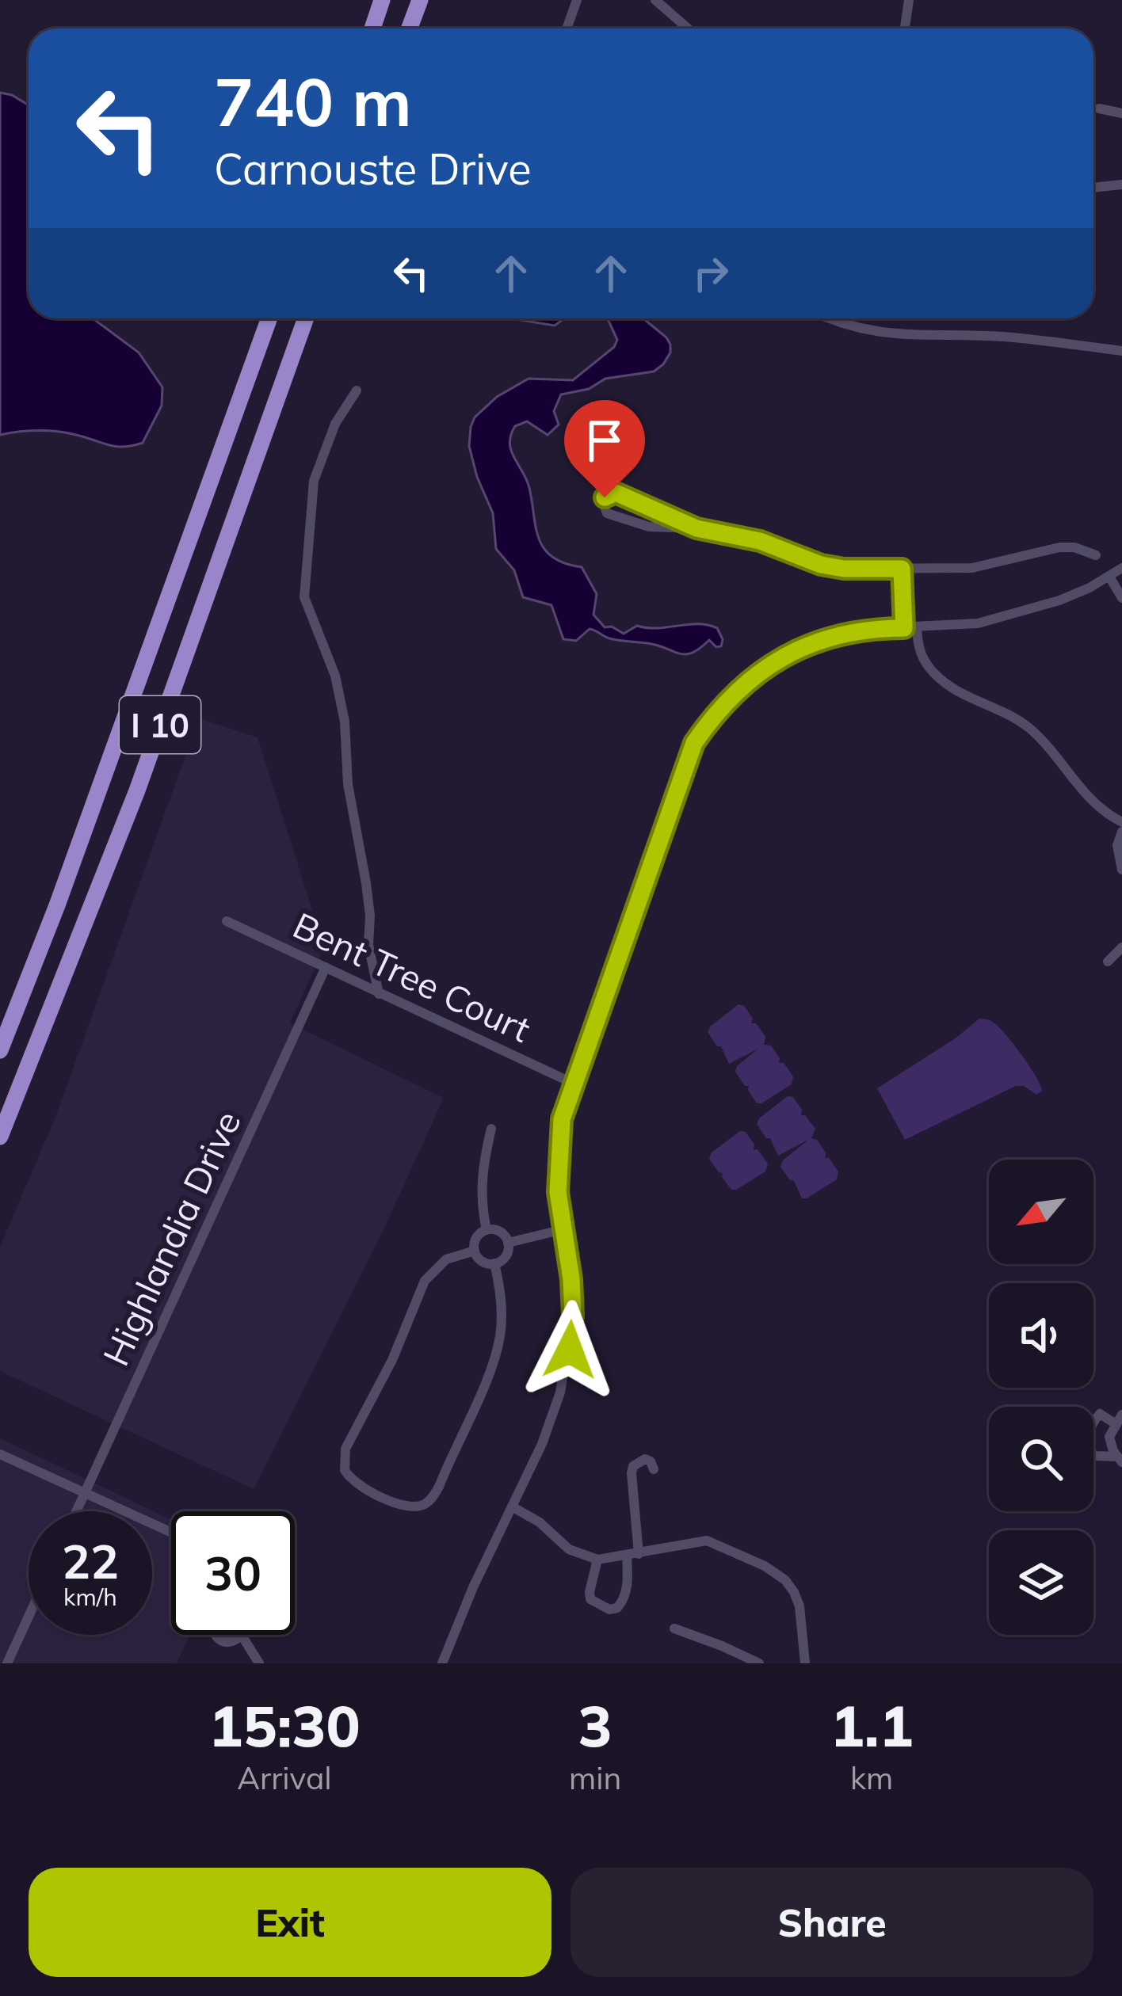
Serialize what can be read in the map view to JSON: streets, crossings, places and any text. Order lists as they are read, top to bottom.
{
  "streets": {
    "highway": ["I 10"],
    "street": ["Bent Tree Court", "Highlandia Drive"]
  },
  "crossings": [
    ["Bent Tree Court", "Highlandia Drive"]
  ],
  "north": "bottom left",
  "page": {
    "turn": ["740 m", "Carnouste Drive"],
    "speed": "22 km/h",
    "limit": "30",
    "eta": [
      "15:30",
      "Arrival",
      "3",
      "min",
      "1.1",
      "km"
    ],
    "buttons": ["Exit", "Share"]
  }
}
